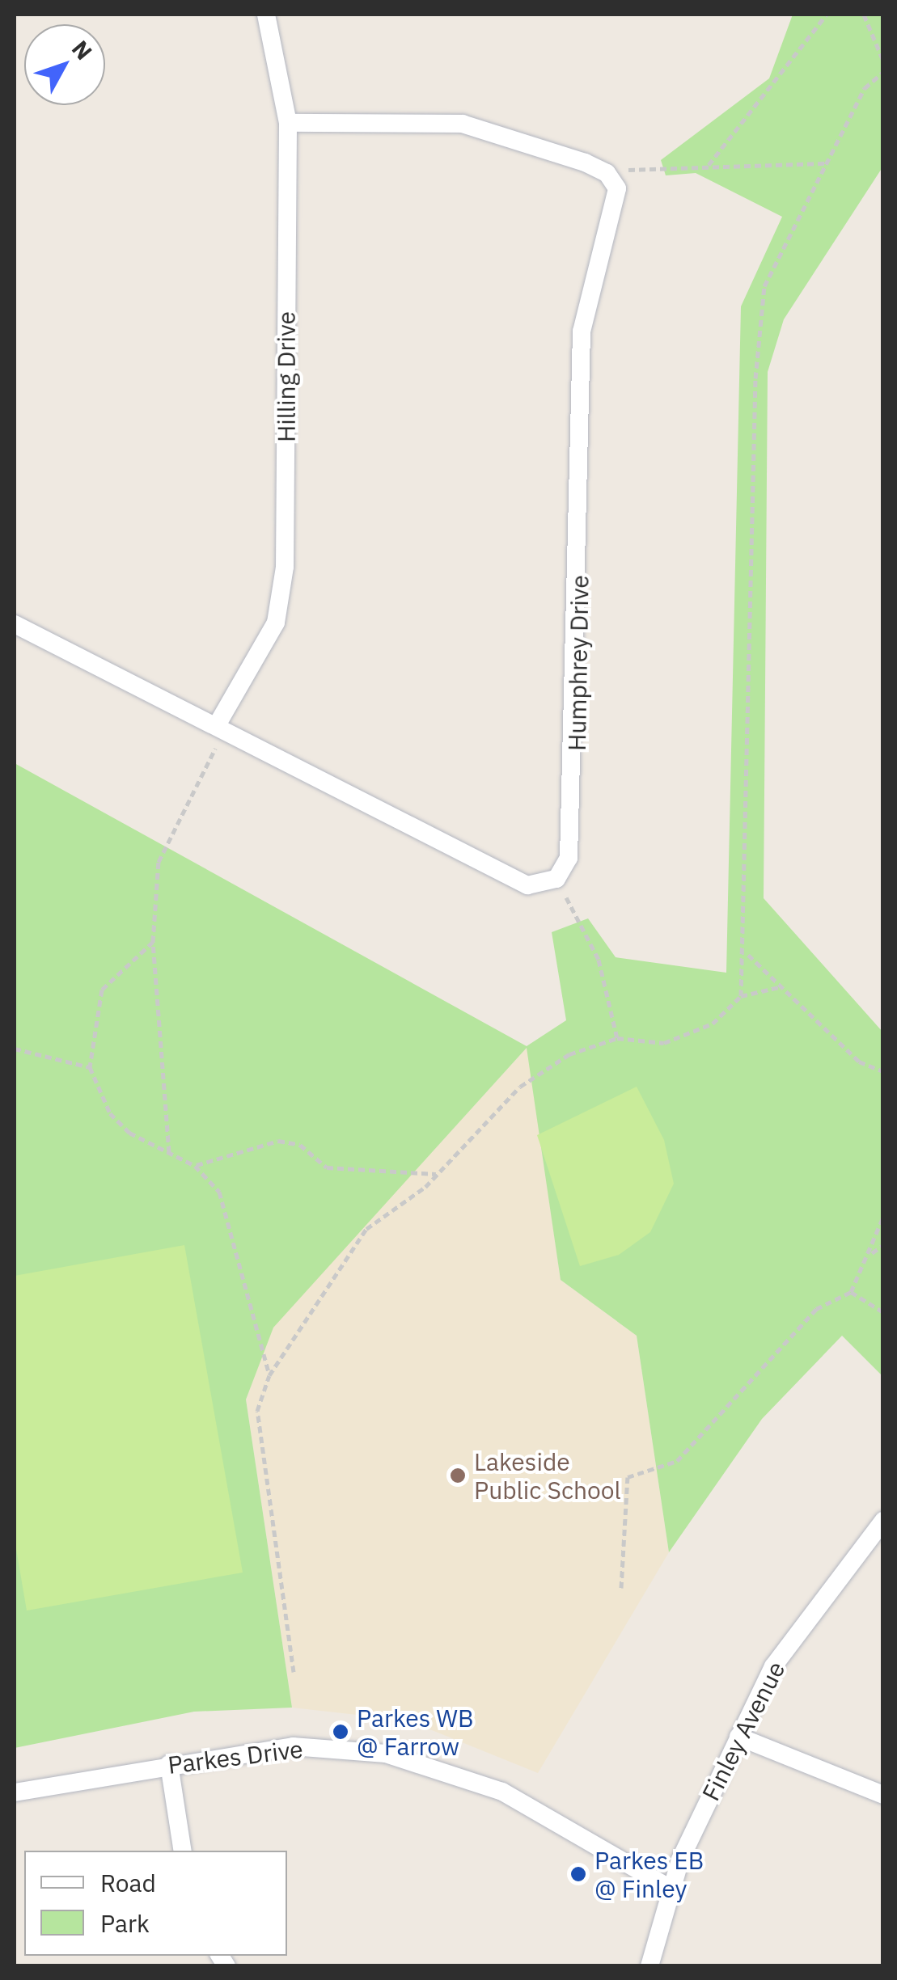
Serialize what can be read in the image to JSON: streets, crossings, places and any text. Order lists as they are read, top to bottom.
{
  "streets": {
    "street": [
      "Hilling Drive",
      "Humphrey Drive",
      "Finley Avenue",
      "Parkes Drive"
    ]
  },
  "crossings": [
    ["Finley Avenue", "Parkes Drive"]
  ],
  "places": ["Lakeside Public School", "Parkes WB @ Farrow", "Parkes EB @ Finley"],
  "legend": ["Road", "Park"],
  "north": "top right"
}
